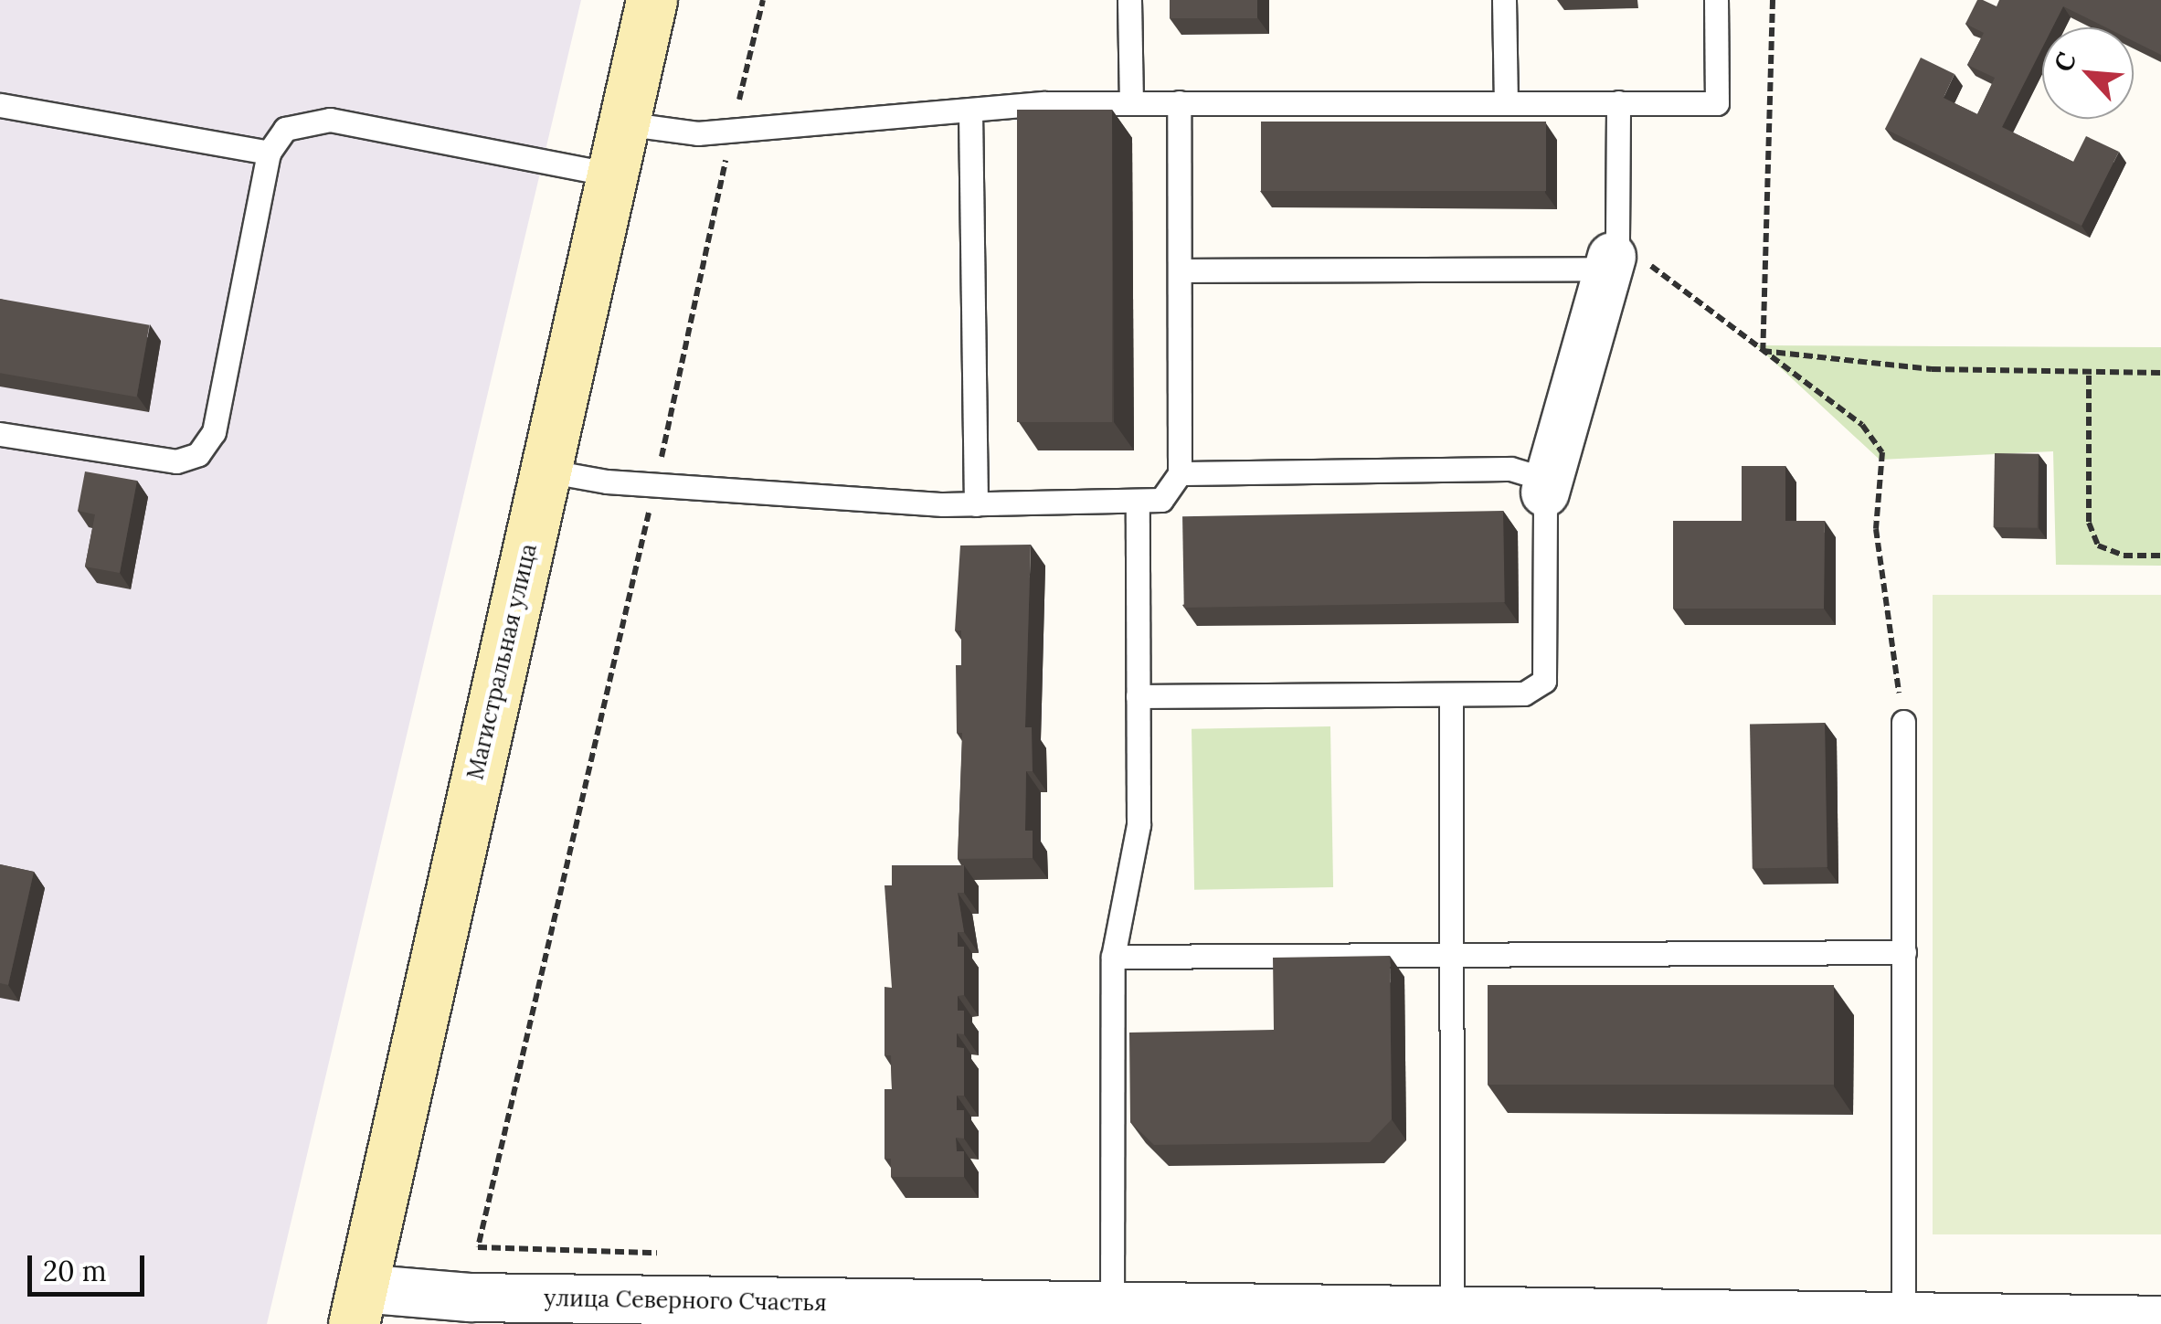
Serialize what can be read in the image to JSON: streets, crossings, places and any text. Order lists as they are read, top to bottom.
{
  "streets": {
    "main road": ["Магистральная улица"],
    "street": ["улица Северного Счастья"]
  },
  "crossings": [
    ["Магистральная улица", "улица Северного Счастья"]
  ],
  "scale_bar": "20 m",
  "north": "top left"
}
